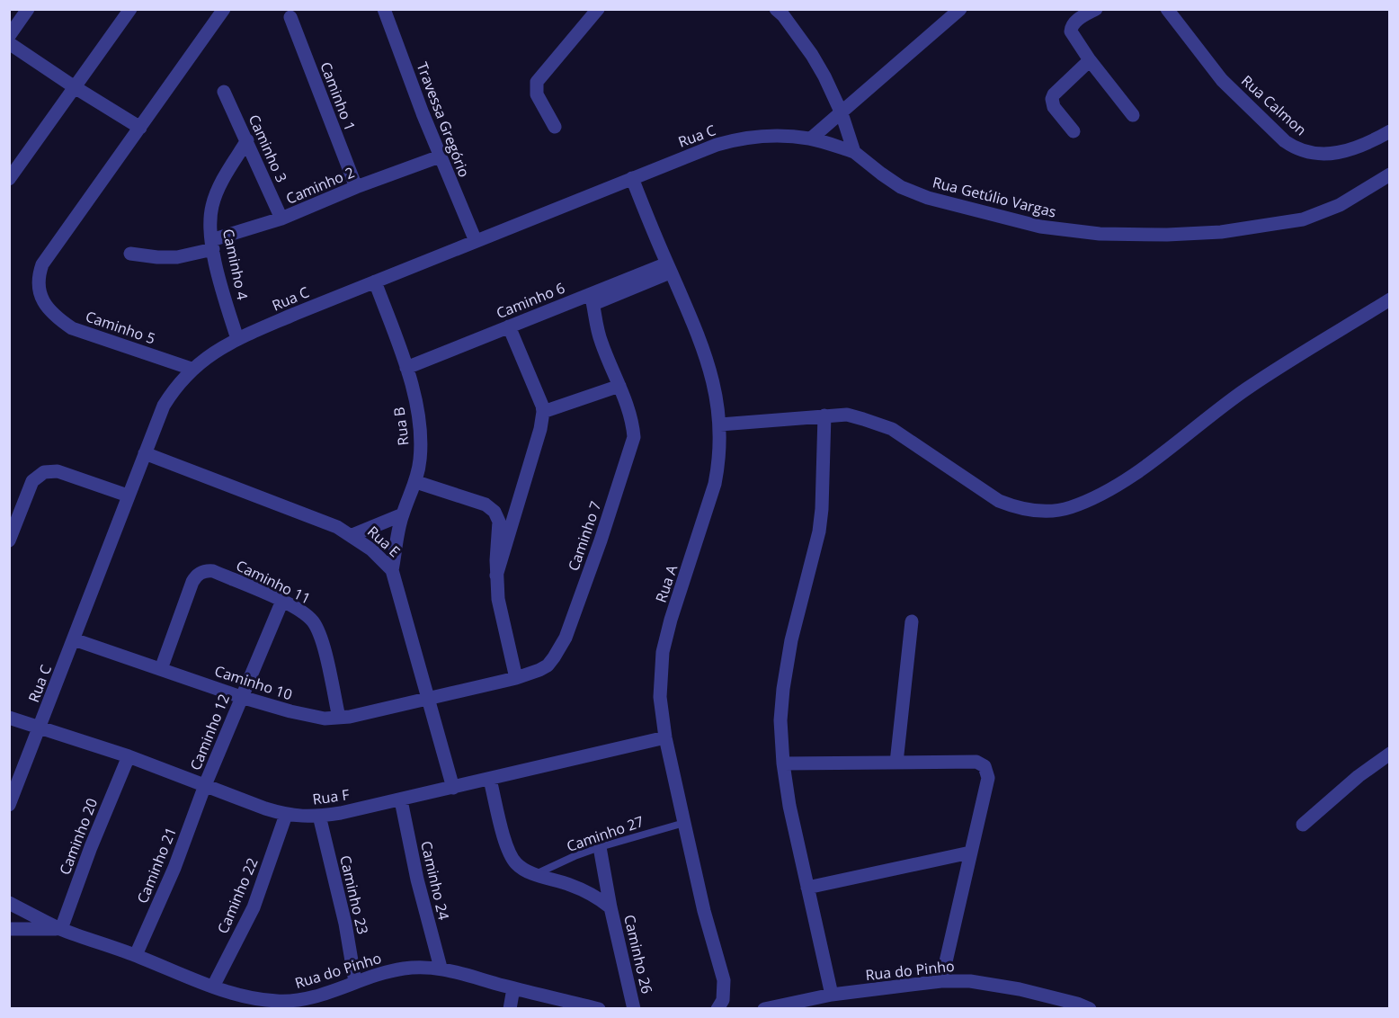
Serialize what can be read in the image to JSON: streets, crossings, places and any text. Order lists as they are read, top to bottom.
{
  "streets": {
    "street": [
      "Caminho 1",
      "Rua Calmon",
      "Travessa Gregório",
      "Rua C",
      "Caminho 3",
      "Caminho 2",
      "Rua Getúlio Vargas",
      "Caminho 4",
      "Caminho 6",
      "Caminho 5",
      "Rua B",
      "Caminho 7",
      "Rua E",
      "Caminho 11",
      "Rua A",
      "Caminho 10",
      "Caminho 12",
      "Rua F",
      "Caminho 20",
      "Caminho 21",
      "Caminho 24",
      "Caminho 23",
      "Caminho 22",
      "Caminho 26",
      "Rua do Pinho"
    ],
    "lane": ["Caminho 27"]
  },
  "crossings": [
    ["Caminho 1", "Caminho 2"],
    ["Travessa Gregório", "Rua C"],
    ["Travessa Gregório", "Caminho 2"],
    ["Rua C", "Rua Getúlio Vargas"],
    ["Rua C", "Caminho 4"],
    ["Rua C", "Caminho 5"],
    ["Rua C", "Rua B"],
    ["Rua C", "Rua E"],
    ["Rua C", "Rua A"],
    ["Rua C", "Caminho 10"],
    ["Rua C", "Rua F"],
    ["Caminho 3", "Caminho 2"],
    ["Caminho 3", "Caminho 4"],
    ["Caminho 2", "Caminho 4"],
    ["Caminho 6", "Rua B"],
    ["Caminho 6", "Caminho 7"],
    ["Caminho 6", "Rua A"],
    ["Rua B", "Rua E"],
    ["Caminho 7", "Rua E"],
    ["Caminho 7", "Caminho 10"],
    ["Rua E", "Caminho 10"],
    ["Rua E", "Rua F"],
    ["Caminho 11", "Caminho 10"],
    ["Caminho 11", "Caminho 12"],
    ["Rua A", "Rua F"],
    ["Rua A", "Caminho 27"],
    ["Caminho 10", "Caminho 12"],
    ["Caminho 12", "Rua F"],
    ["Caminho 12", "Caminho 21"],
    ["Rua F", "Caminho 20"],
    ["Rua F", "Caminho 21"],
    ["Rua F", "Caminho 24"],
    ["Rua F", "Caminho 23"],
    ["Rua F", "Caminho 22"],
    ["Caminho 27", "Caminho 26"],
    ["Caminho 20", "Rua do Pinho"],
    ["Caminho 21", "Rua do Pinho"],
    ["Caminho 24", "Rua do Pinho"],
    ["Caminho 23", "Rua do Pinho"],
    ["Caminho 22", "Rua do Pinho"]
  ]
}
